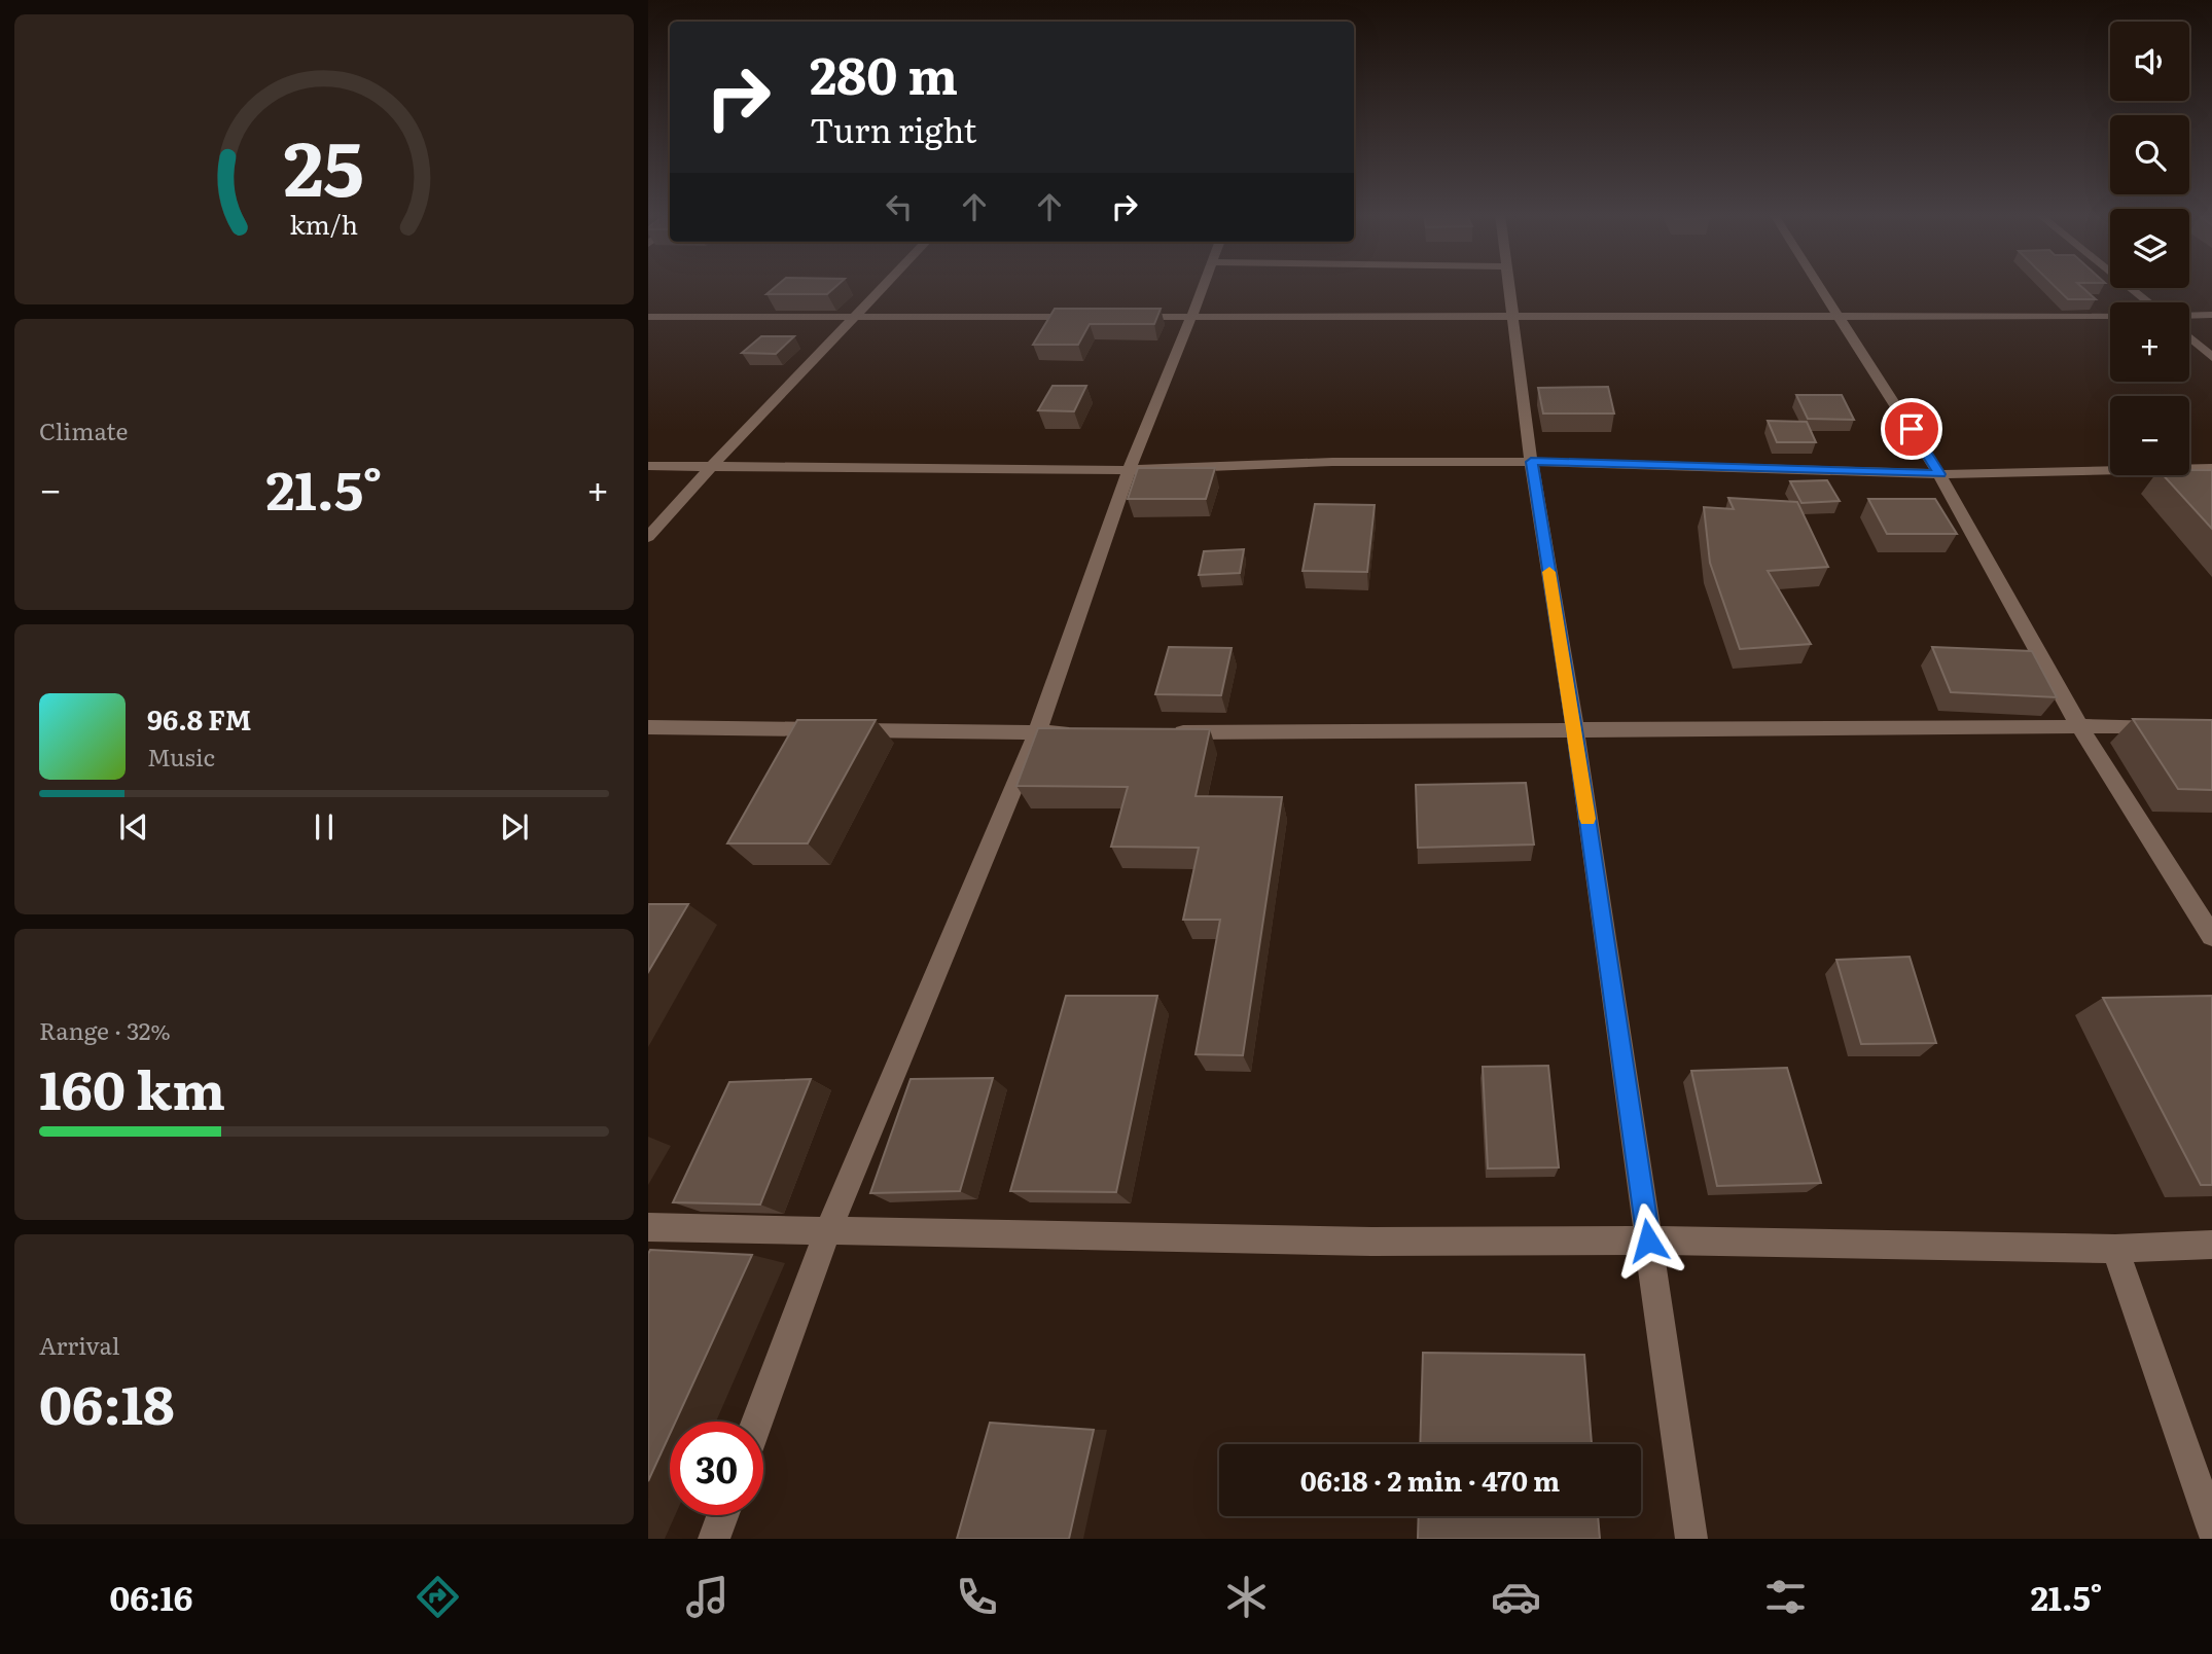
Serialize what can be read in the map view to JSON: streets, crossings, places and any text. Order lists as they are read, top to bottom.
{
  "page": {
    "map_buttons": ["+", "−"],
    "turn": ["280 m", "Turn right"],
    "tile": [
      "Climate",
      ["Range · 32%", "160 km"],
      ["Arrival", "06:18"]
    ],
    "heat": ["−", "21.5°", "+"],
    "song": ["96.8 FM", "Music"],
    "limit": "30",
    "trip": "06:18 · 2 min · 470 m",
    "tabs": ["06:16", "21.5°"],
    "gauge": ["25", "km/h"]
  }
}
